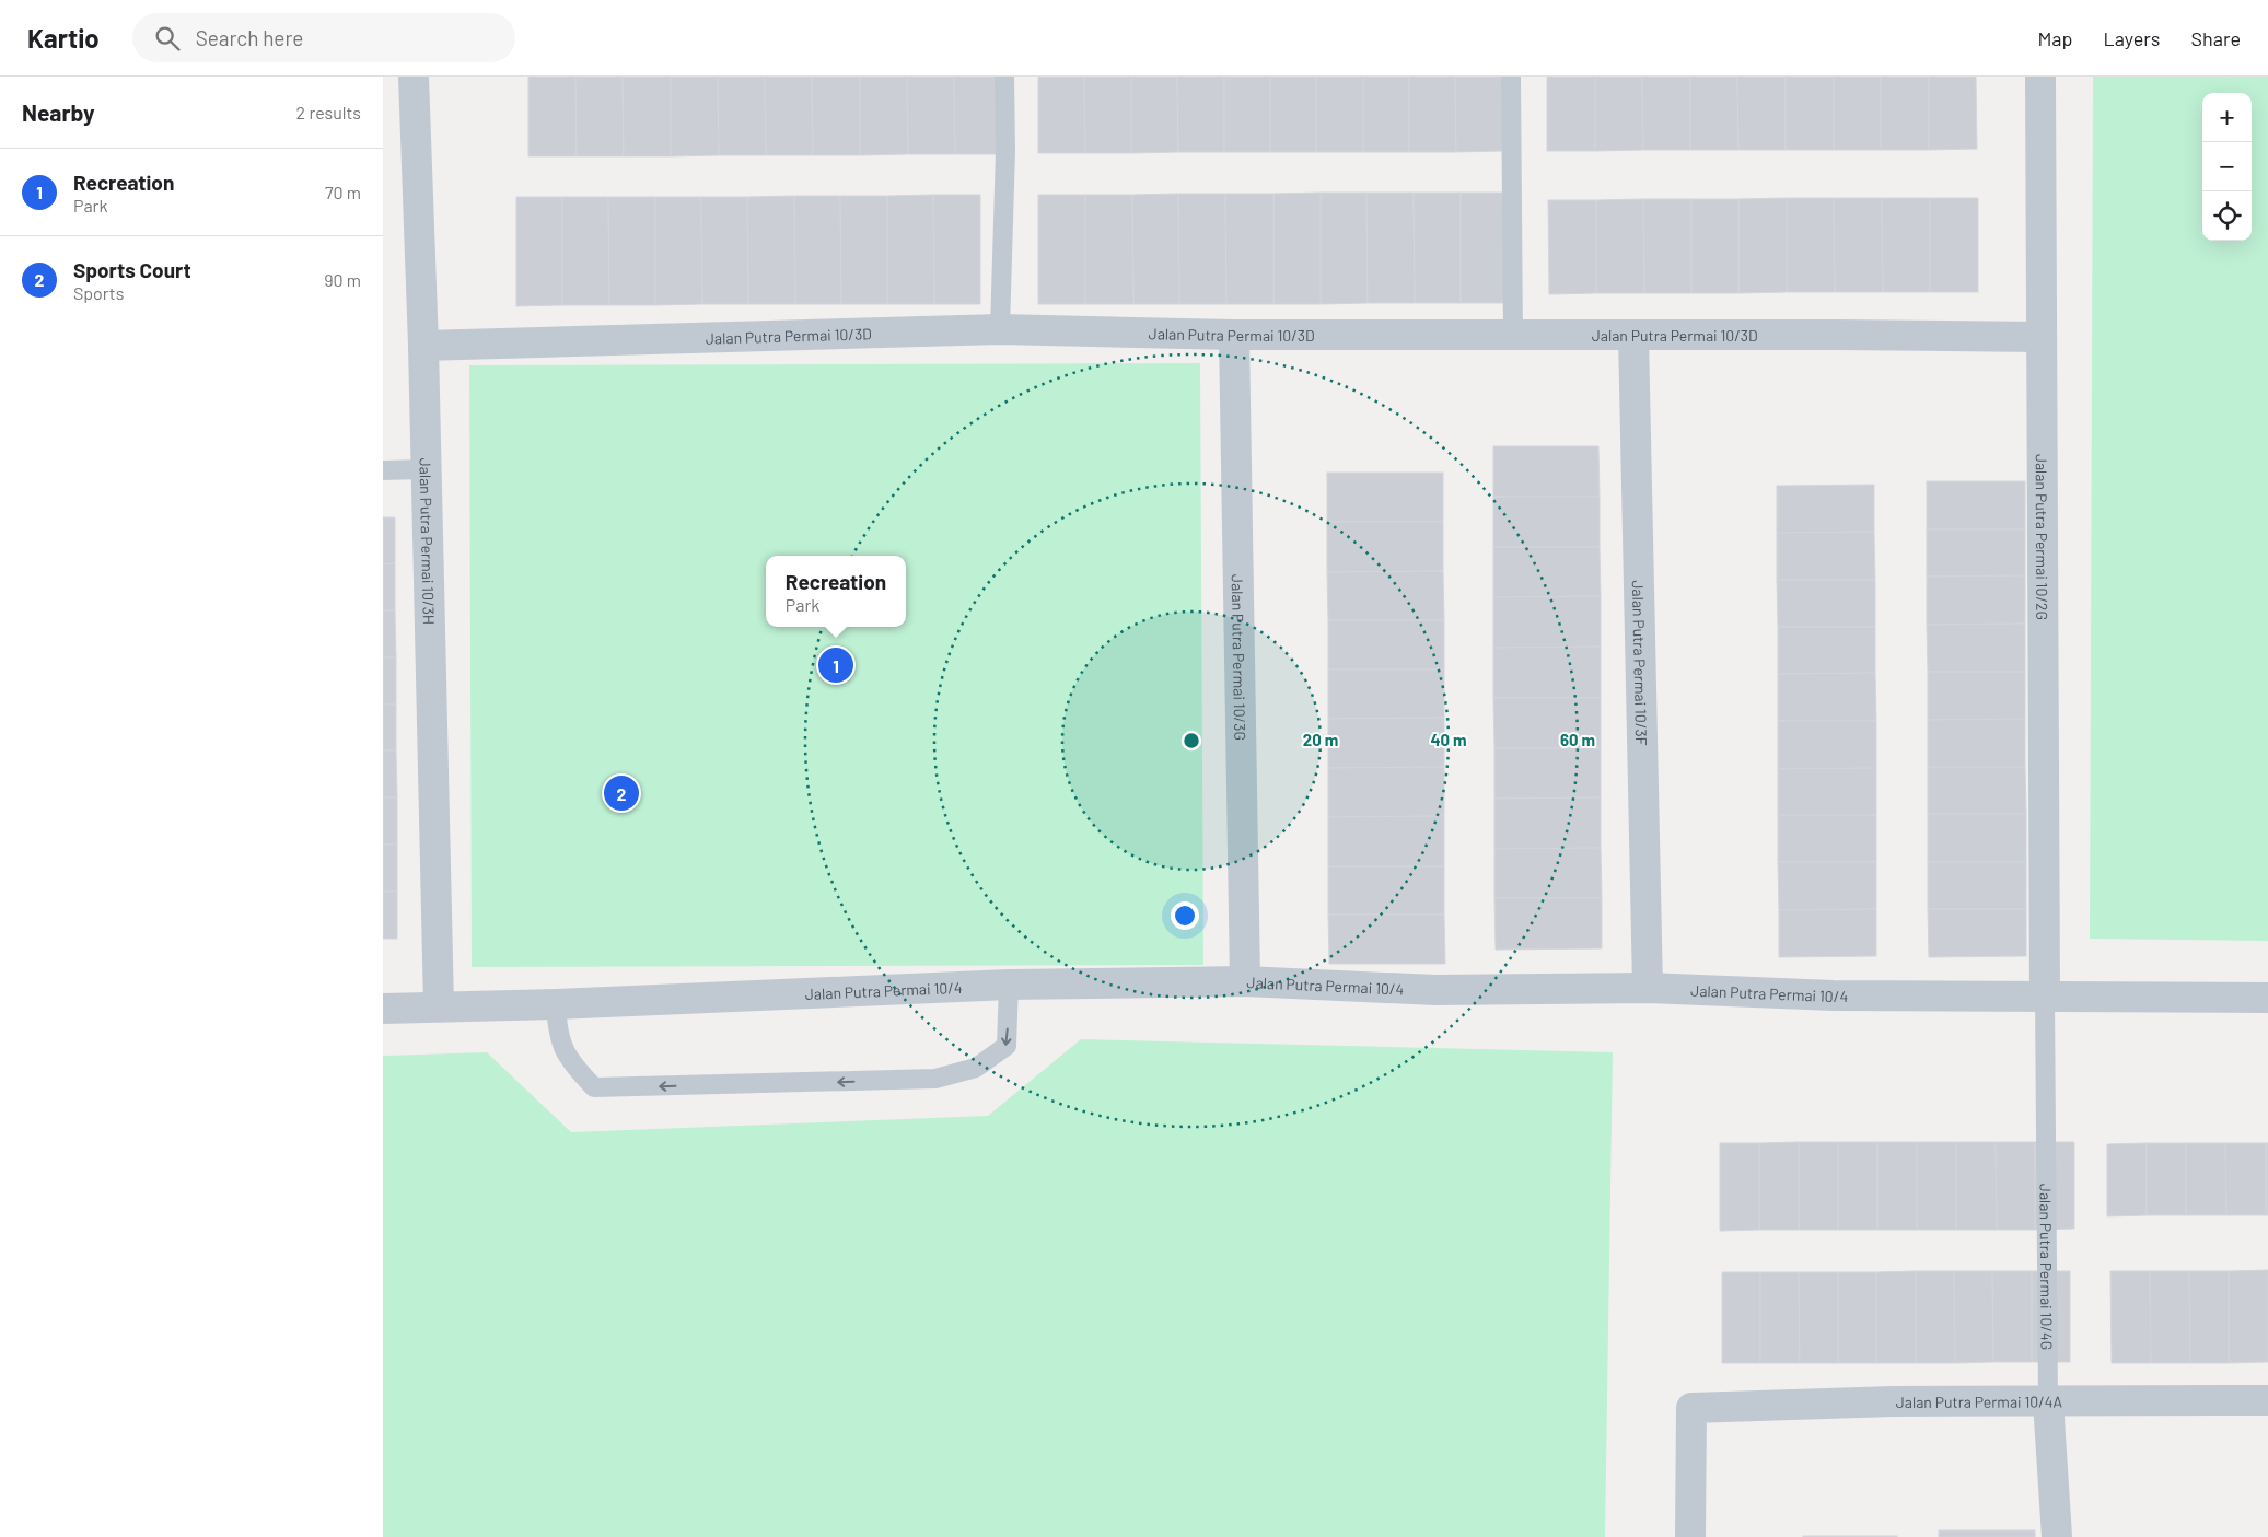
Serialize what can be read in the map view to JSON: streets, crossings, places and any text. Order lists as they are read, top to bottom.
{
  "streets": {
    "street": [
      "Jalan Putra Permai 10/3D",
      "Jalan Putra Permai 10/2G",
      "Jalan Putra Permai 10/3H",
      "Jalan Putra Permai 10/3G",
      "Jalan Putra Permai 10/3F",
      "Jalan Putra Permai 10/4",
      "Jalan Putra Permai 10/4G",
      "Jalan Putra Permai 10/4A"
    ]
  },
  "crossings": [
    ["Jalan Putra Permai 10/3D", "Jalan Putra Permai 10/2G"],
    ["Jalan Putra Permai 10/3D", "Jalan Putra Permai 10/3H"],
    ["Jalan Putra Permai 10/3D", "Jalan Putra Permai 10/3G"],
    ["Jalan Putra Permai 10/3D", "Jalan Putra Permai 10/3F"],
    ["Jalan Putra Permai 10/2G", "Jalan Putra Permai 10/4"],
    ["Jalan Putra Permai 10/2G", "Jalan Putra Permai 10/4G"],
    ["Jalan Putra Permai 10/3H", "Jalan Putra Permai 10/4"],
    ["Jalan Putra Permai 10/3G", "Jalan Putra Permai 10/4"],
    ["Jalan Putra Permai 10/3F", "Jalan Putra Permai 10/4"],
    ["Jalan Putra Permai 10/4", "Jalan Putra Permai 10/4G"],
    ["Jalan Putra Permai 10/4G", "Jalan Putra Permai 10/4A"]
  ],
  "page": {
    "header": "Kartio",
    "search": "Search here",
    "nav": ["Map", "Layers", "Share"],
    "heading": ["Nearby", "2 results"],
    "map_buttons": ["+", "−"],
    "list": [
      {
        "mark": "1",
        "name": "Recreation",
        "note": "Park",
        "value": "70 m"
      },
      {
        "mark": "2",
        "name": "Sports Court",
        "note": "Sports",
        "value": "90 m"
      }
    ],
    "popup": ["Recreation", "Park"],
    "pins": ["1", "2"]
  },
  "rings": ["20 m", "40 m", "60 m"]
}
